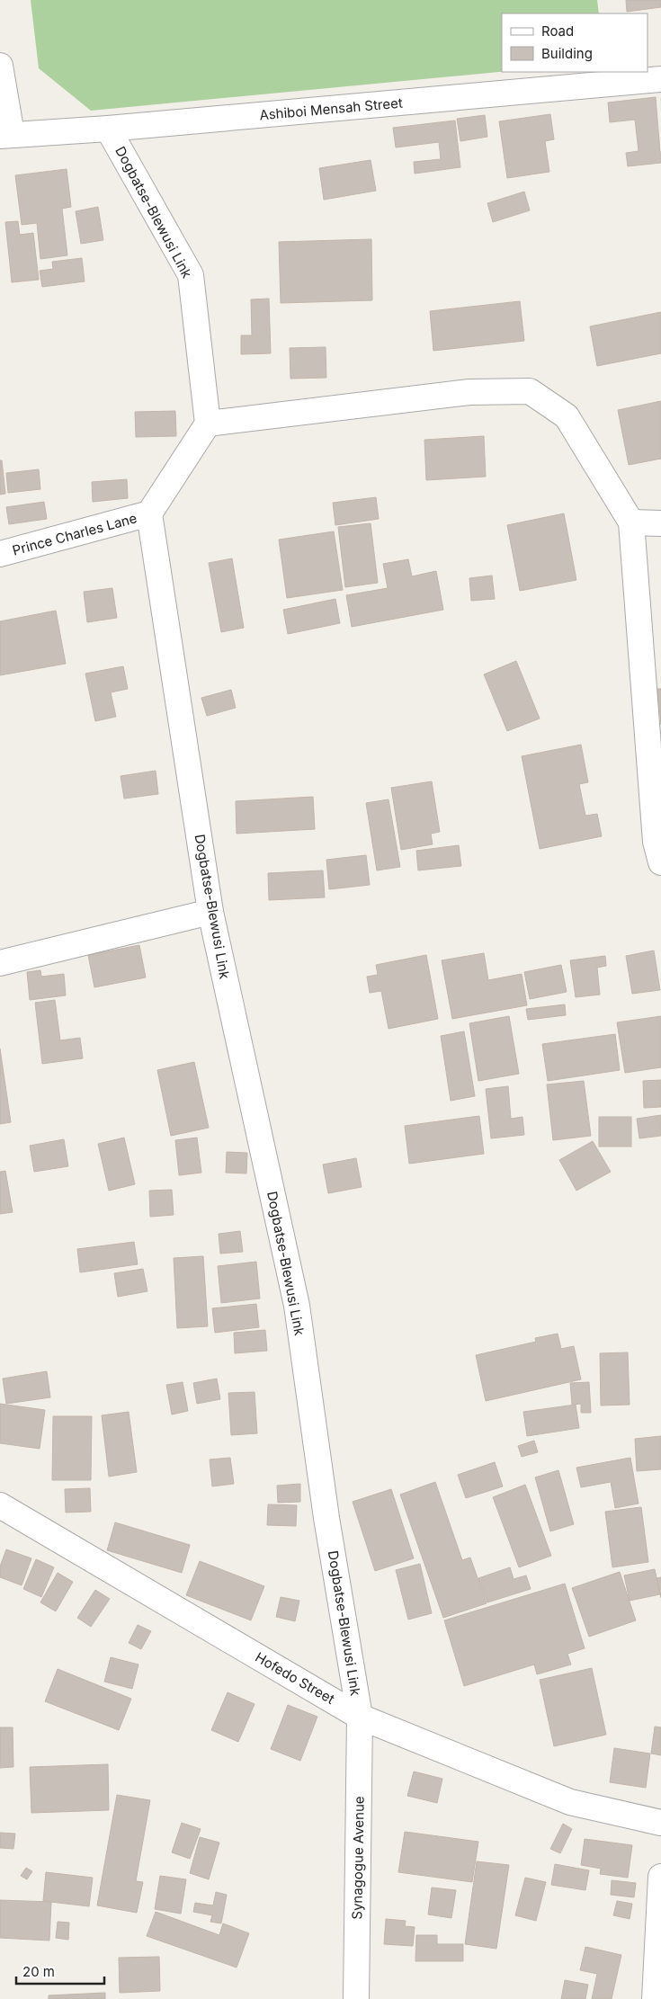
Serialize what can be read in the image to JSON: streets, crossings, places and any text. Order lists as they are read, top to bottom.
{
  "streets": {
    "street": [
      "Ashiboi Mensah Street",
      "Dogbatse-Blewusi Link",
      "Prince Charles Lane",
      "Hofedo Street",
      "Synagogue Avenue"
    ]
  },
  "crossings": [
    ["Ashiboi Mensah Street", "Dogbatse-Blewusi Link"],
    ["Dogbatse-Blewusi Link", "Prince Charles Lane"],
    ["Dogbatse-Blewusi Link", "Hofedo Street"],
    ["Dogbatse-Blewusi Link", "Synagogue Avenue"],
    ["Hofedo Street", "Synagogue Avenue"]
  ],
  "legend": ["Road", "Building"],
  "scale_bar": "20 m"
}
